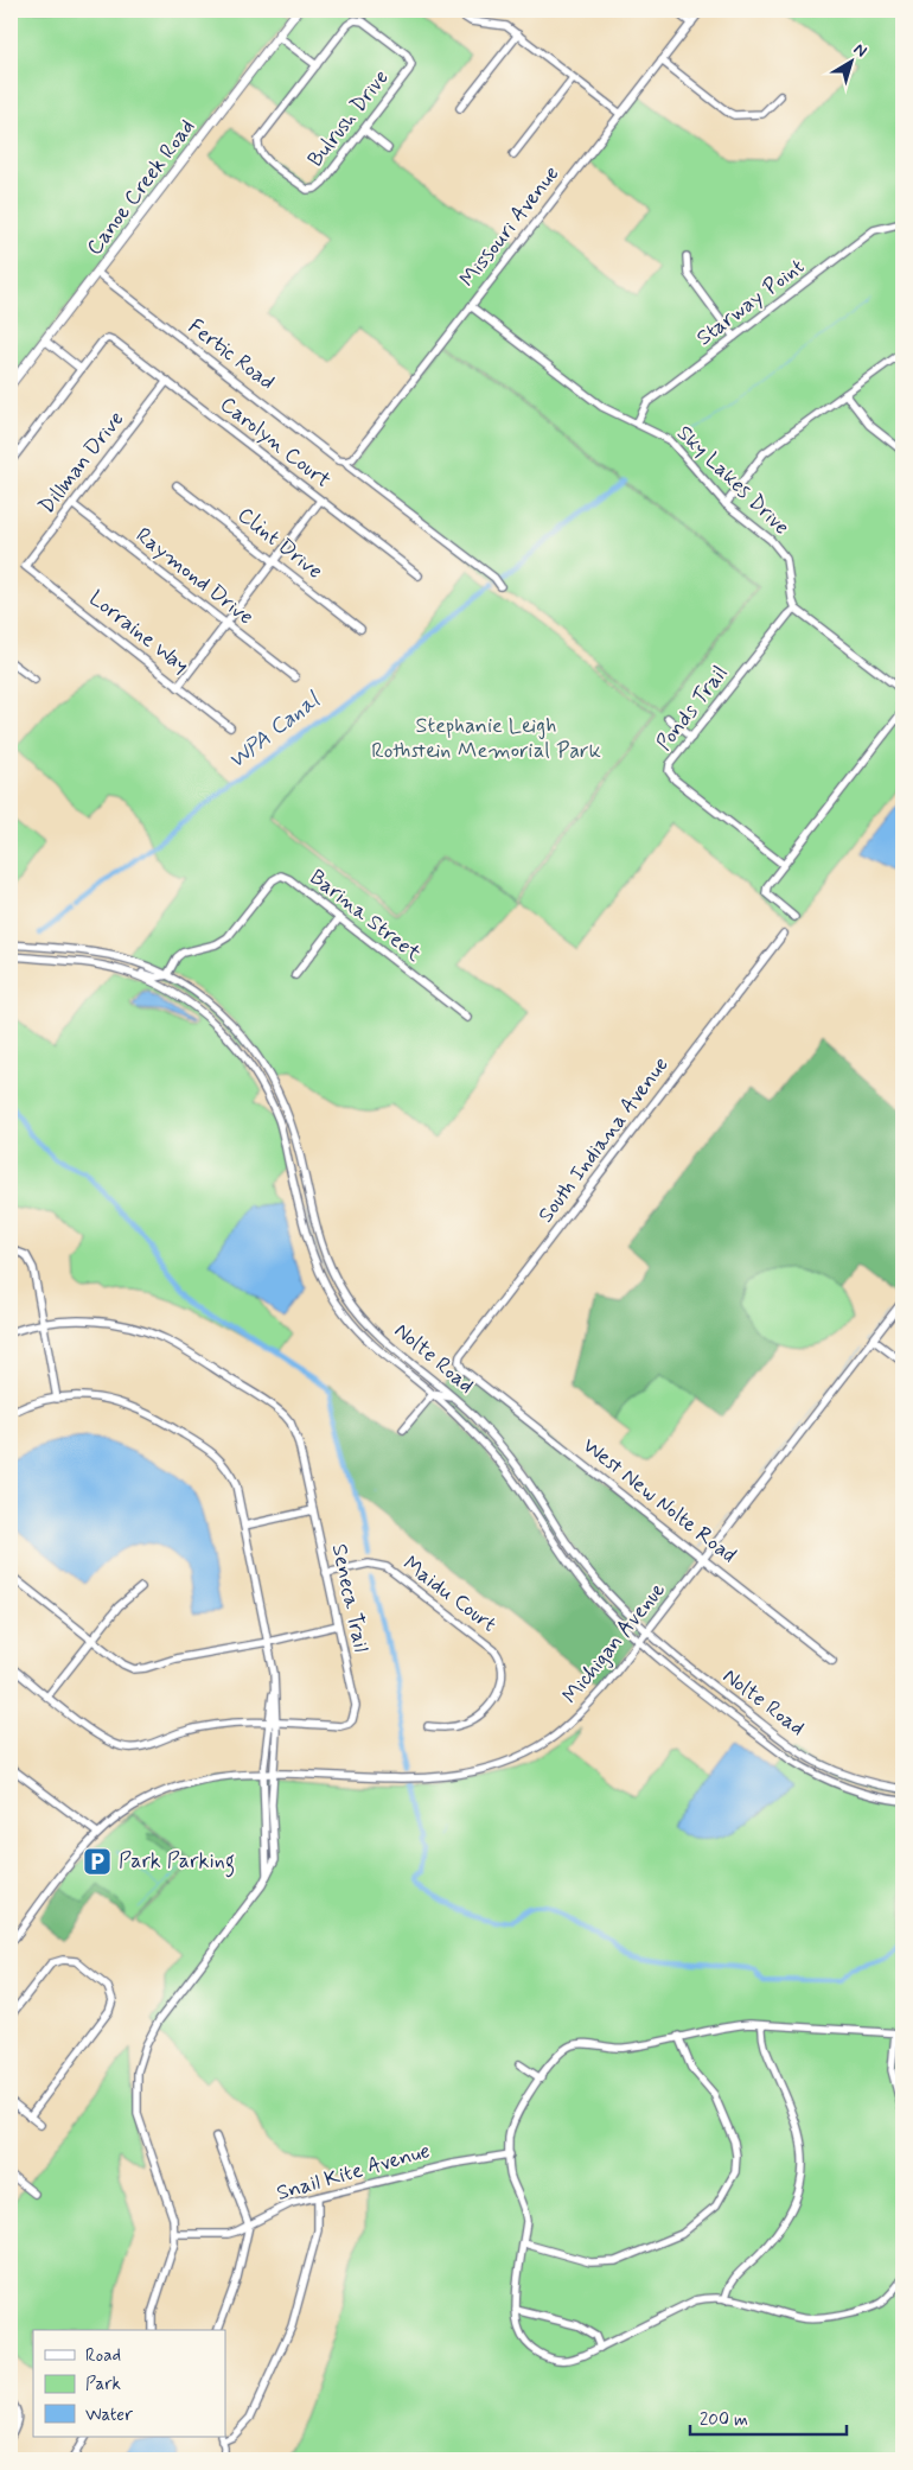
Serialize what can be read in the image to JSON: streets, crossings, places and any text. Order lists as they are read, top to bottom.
{
  "streets": {
    "main road": ["Canoe Creek Road"],
    "street": [
      "Bulrush Drive",
      "Missouri Avenue",
      "Starway Point",
      "Fertic Road",
      "Carolyn Court",
      "Dillman Drive",
      "Sky Lakes Drive",
      "Clint Drive",
      "Raymond Drive",
      "Lorraine Way",
      "Ponds Trail",
      "Barina Street",
      "South Indiana Avenue",
      "Nolte Road",
      "West New Nolte Road",
      "Maidu Court",
      "Seneca Trail",
      "Michigan Avenue",
      "Snail Kite Avenue"
    ]
  },
  "crossings": [
    ["Canoe Creek Road", "Fertic Road"],
    ["Missouri Avenue", "Fertic Road"],
    ["Missouri Avenue", "Sky Lakes Drive"],
    ["Starway Point", "Sky Lakes Drive"],
    ["Carolyn Court", "Dillman Drive"],
    ["Dillman Drive", "Raymond Drive"],
    ["Dillman Drive", "Lorraine Way"],
    ["Sky Lakes Drive", "Ponds Trail"],
    ["Barina Street", "Nolte Road"],
    ["South Indiana Avenue", "West New Nolte Road"],
    ["Nolte Road", "Michigan Avenue"],
    ["West New Nolte Road", "Michigan Avenue"],
    ["Maidu Court", "Seneca Trail"]
  ],
  "water": ["WPA Canal"],
  "parks": ["Stephanie Leigh Rothstein Memorial Park"],
  "places": {
    "parking": ["Park Parking"]
  },
  "legend": ["Road", "Park", "Water"],
  "scale_bar": "200 m",
  "north": "top right"
}
